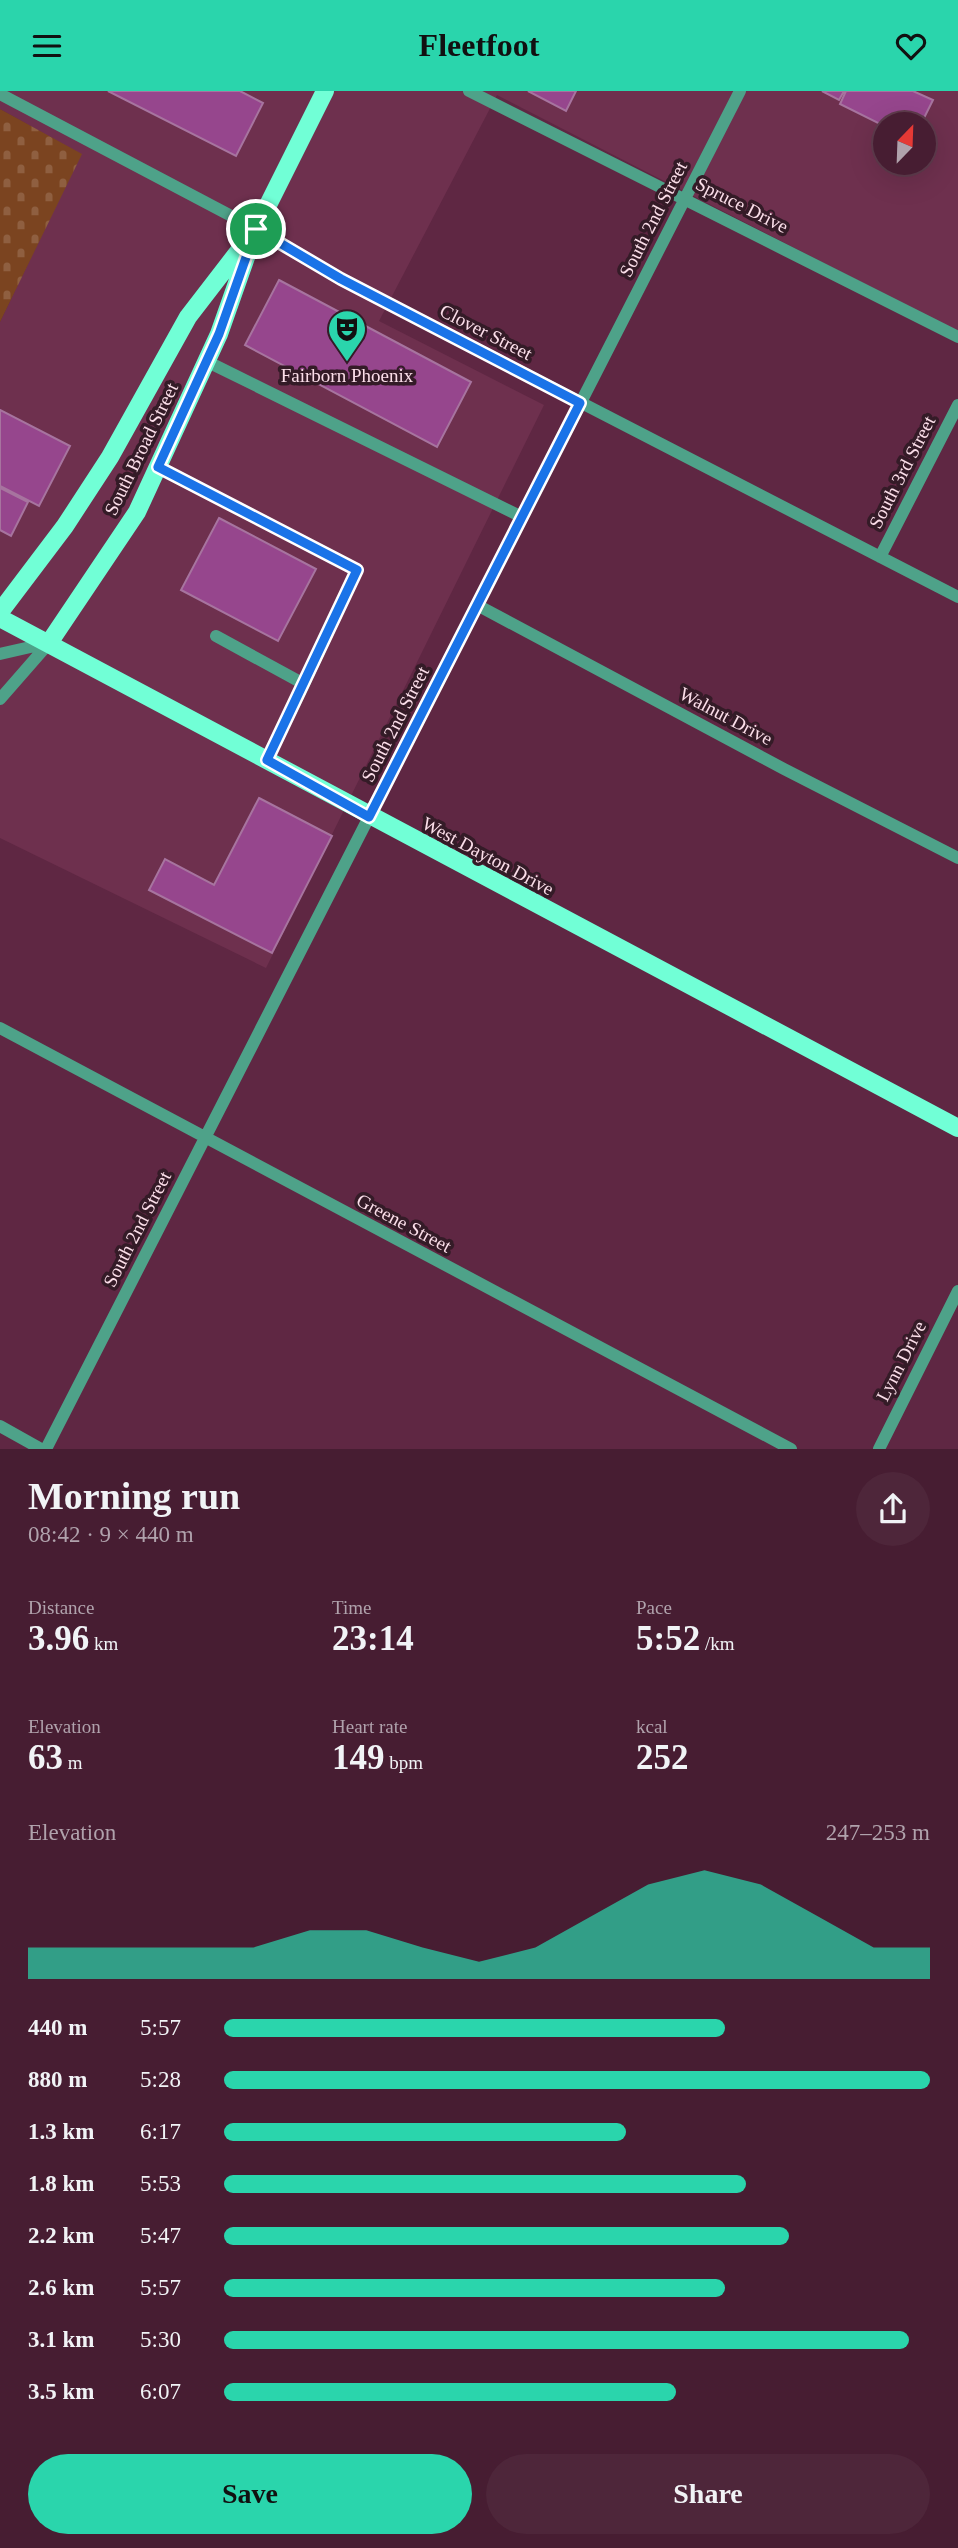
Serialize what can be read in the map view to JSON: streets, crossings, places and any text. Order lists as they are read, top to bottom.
{
  "streets": {
    "main road": ["South Broad Street", "West Dayton Drive"],
    "street": [
      "Spruce Drive",
      "South 2nd Street",
      "Clover Street",
      "South 3rd Street",
      "Walnut Drive",
      "Greene Street",
      "Lynn Drive"
    ]
  },
  "crossings": [
    ["Spruce Drive", "South 2nd Street"],
    ["South 2nd Street", "Clover Street"],
    ["South 2nd Street", "Walnut Drive"],
    ["South 2nd Street", "West Dayton Drive"],
    ["South 2nd Street", "Greene Street"],
    ["Clover Street", "South Broad Street"],
    ["Clover Street", "South 3rd Street"],
    ["South Broad Street", "West Dayton Drive"]
  ],
  "places": {
    "theatre": ["Fairborn Phoenix"]
  },
  "north": "top right",
  "page": {
    "header": "Fleetfoot",
    "heading": ["Morning run", "08:42 · 9 × 440 m"],
    "stats": [
      ["Distance", "3.96 km"],
      ["Time", "23:14"],
      ["Pace", "5:52 /km"],
      ["Elevation", "63 m"],
      ["Heart rate", "149 bpm"],
      ["kcal", "252"]
    ],
    "chart": ["Elevation", "247–253 m"],
    "list": [
      {
        "name": "440 m",
        "note": "5:57"
      },
      {
        "name": "880 m",
        "note": "5:28"
      },
      {
        "name": "1.3 km",
        "note": "6:17"
      },
      {
        "name": "1.8 km",
        "note": "5:53"
      },
      {
        "name": "2.2 km",
        "note": "5:47"
      },
      {
        "name": "2.6 km",
        "note": "5:57"
      },
      {
        "name": "3.1 km",
        "note": "5:30"
      },
      {
        "name": "3.5 km",
        "note": "6:07"
      }
    ],
    "buttons": ["Save", "Share"]
  }
}
